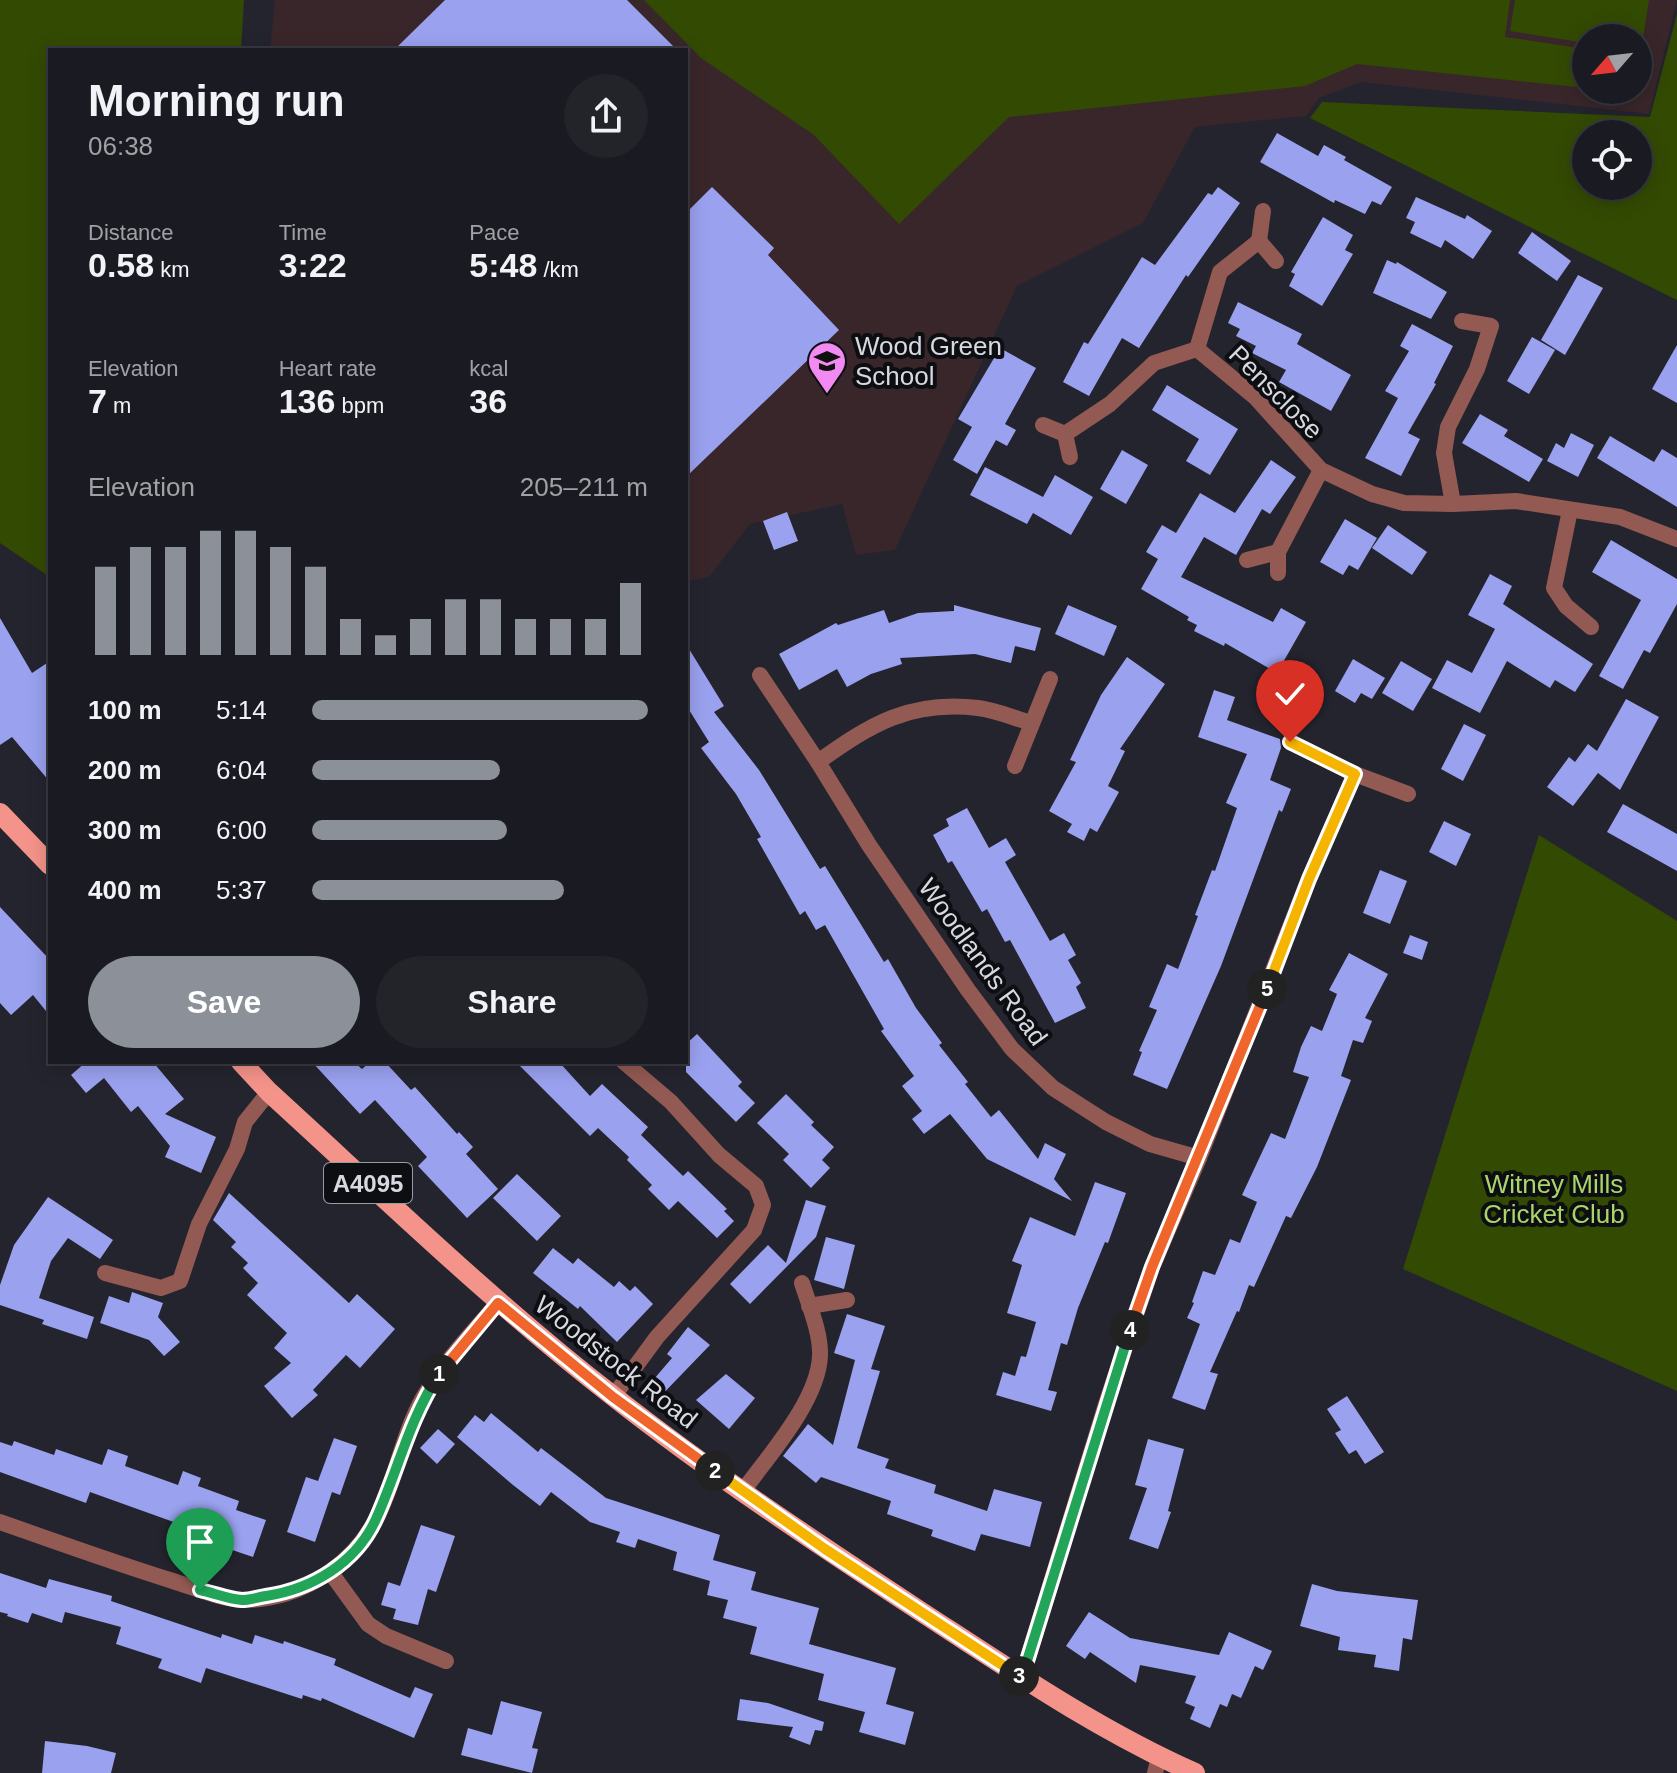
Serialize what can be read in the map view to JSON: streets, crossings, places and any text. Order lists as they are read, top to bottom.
{
  "streets": {
    "main road": ["A4095", "Woodstock Road"],
    "street": ["Pensclose", "Woodlands Road"]
  },
  "crossings": [
    ["A4095", "Woodstock Road"]
  ],
  "parks": ["Witney Mills Cricket Club"],
  "places": {
    "school or university": ["Wood Green School"]
  },
  "north": "bottom left",
  "page": {
    "heading": ["Morning run", "06:38"],
    "stats": [
      ["Distance", "0.58 km"],
      ["Time", "3:22"],
      ["Pace", "5:48 /km"],
      ["Elevation", "7 m"],
      ["Heart rate", "136 bpm"],
      ["kcal", "36"]
    ],
    "chart": ["Elevation", "205–211 m"],
    "list": [
      {
        "name": "100 m",
        "note": "5:14"
      },
      {
        "name": "200 m",
        "note": "6:04"
      },
      {
        "name": "300 m",
        "note": "6:00"
      },
      {
        "name": "400 m",
        "note": "5:37"
      }
    ],
    "buttons": ["Save", "Share"],
    "pins": [
      "5",
      "4",
      "1",
      "2",
      "3"
    ]
  }
}
